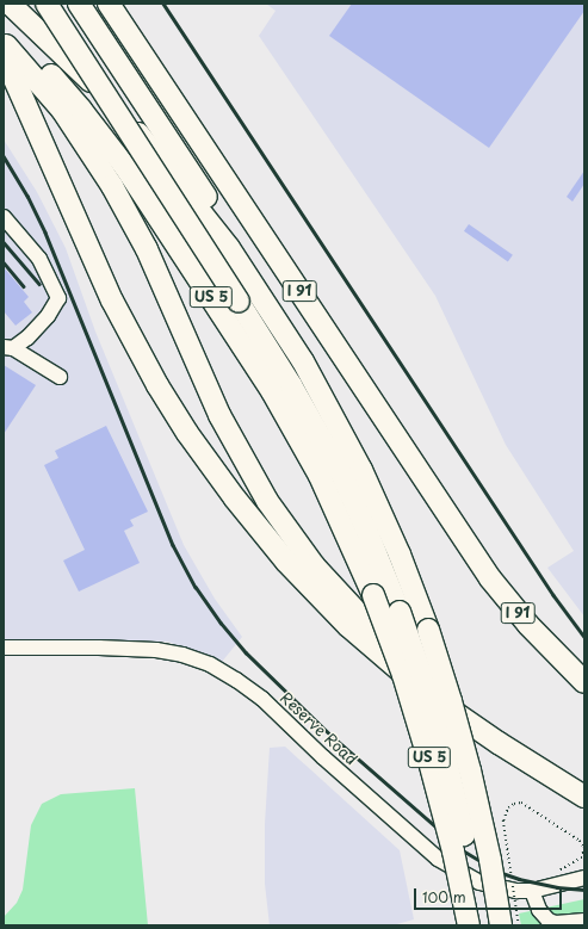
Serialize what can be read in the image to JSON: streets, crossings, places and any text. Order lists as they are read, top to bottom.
{
  "streets": {
    "highway": ["I 91", "US 5"],
    "street": ["Reserve Road"]
  },
  "scale_bar": "100 m"
}
